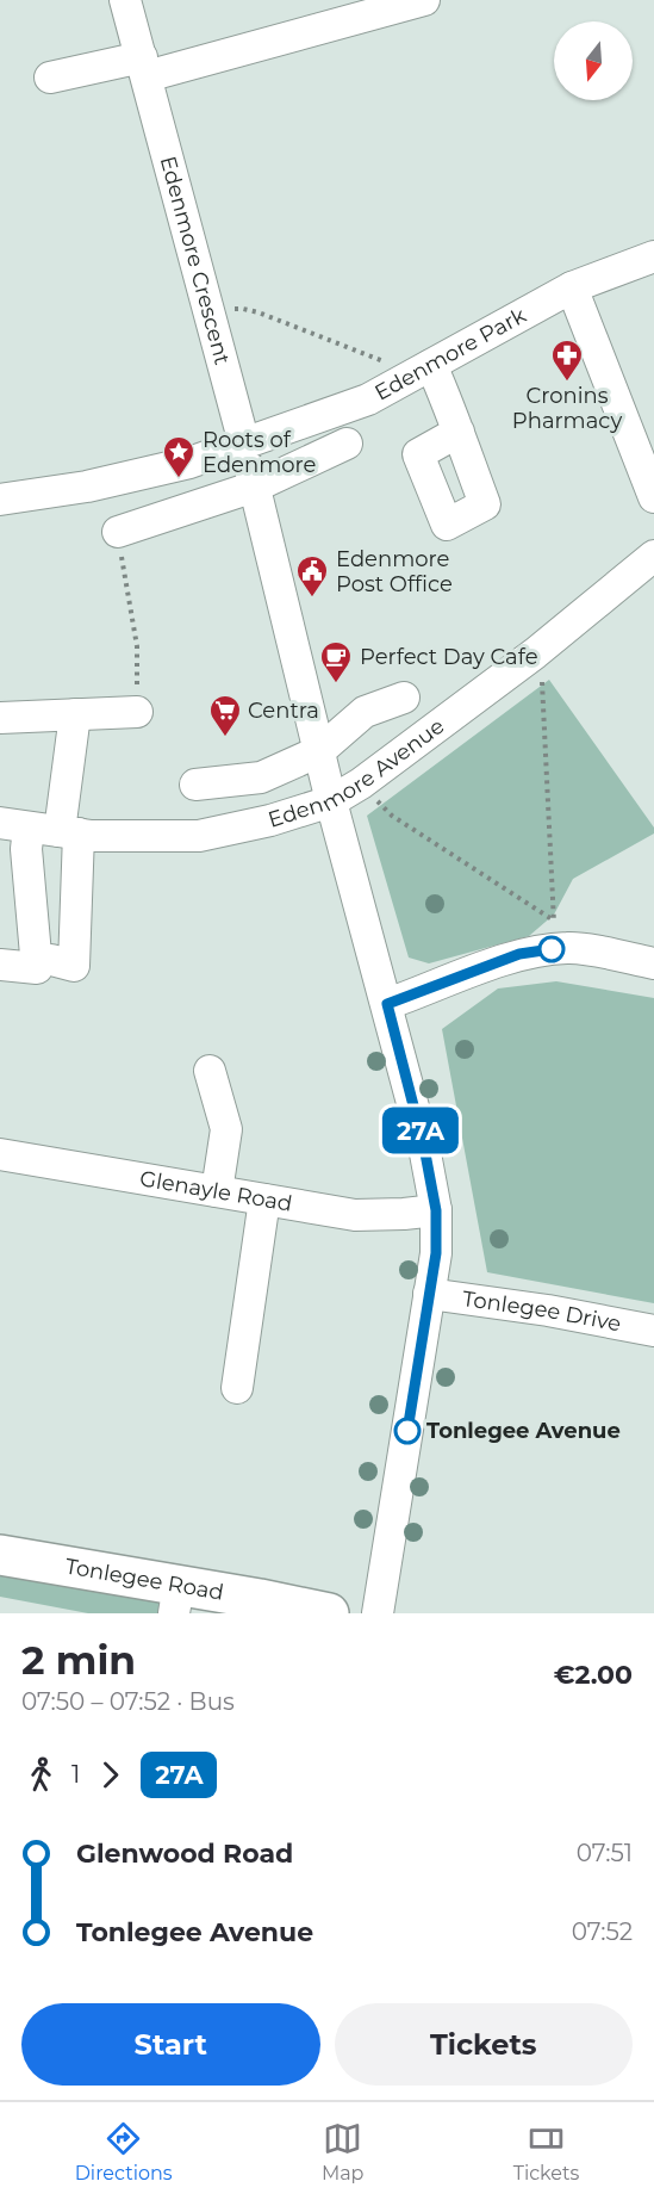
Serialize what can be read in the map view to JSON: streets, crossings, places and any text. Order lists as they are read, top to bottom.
{
  "streets": {
    "main road": ["Tonlegee Road"],
    "street": [
      "Edenmore Crescent",
      "Edenmore Park",
      "Edenmore Avenue",
      "Glenayle Road",
      "Tonlegee Drive"
    ]
  },
  "crossings": [
    ["Edenmore Crescent", "Edenmore Park"],
    ["Edenmore Crescent", "Edenmore Avenue"]
  ],
  "places": {
    "pharmacy": ["Cronins Pharmacy"],
    "place": ["Roots of Edenmore"],
    "public building": ["Edenmore Post Office"],
    "cafe": ["Perfect Day Cafe"],
    "supermarket": ["Centra"],
    "other": ["Tonlegee Avenue"]
  },
  "lines": ["bus line 27A"],
  "north": "bottom",
  "page": {
    "on_map": "27A",
    "heading": ["2 min", "07:50 – 07:52 · Bus", "€2.00"],
    "legs": ["1", "27A"],
    "list": [
      {
        "name": "Glenwood Road",
        "value": "07:51"
      },
      {
        "name": "Tonlegee Avenue",
        "value": "07:52"
      }
    ],
    "buttons": ["Start", "Tickets"],
    "tabs": ["Directions", "Map", "Tickets"]
  }
}
